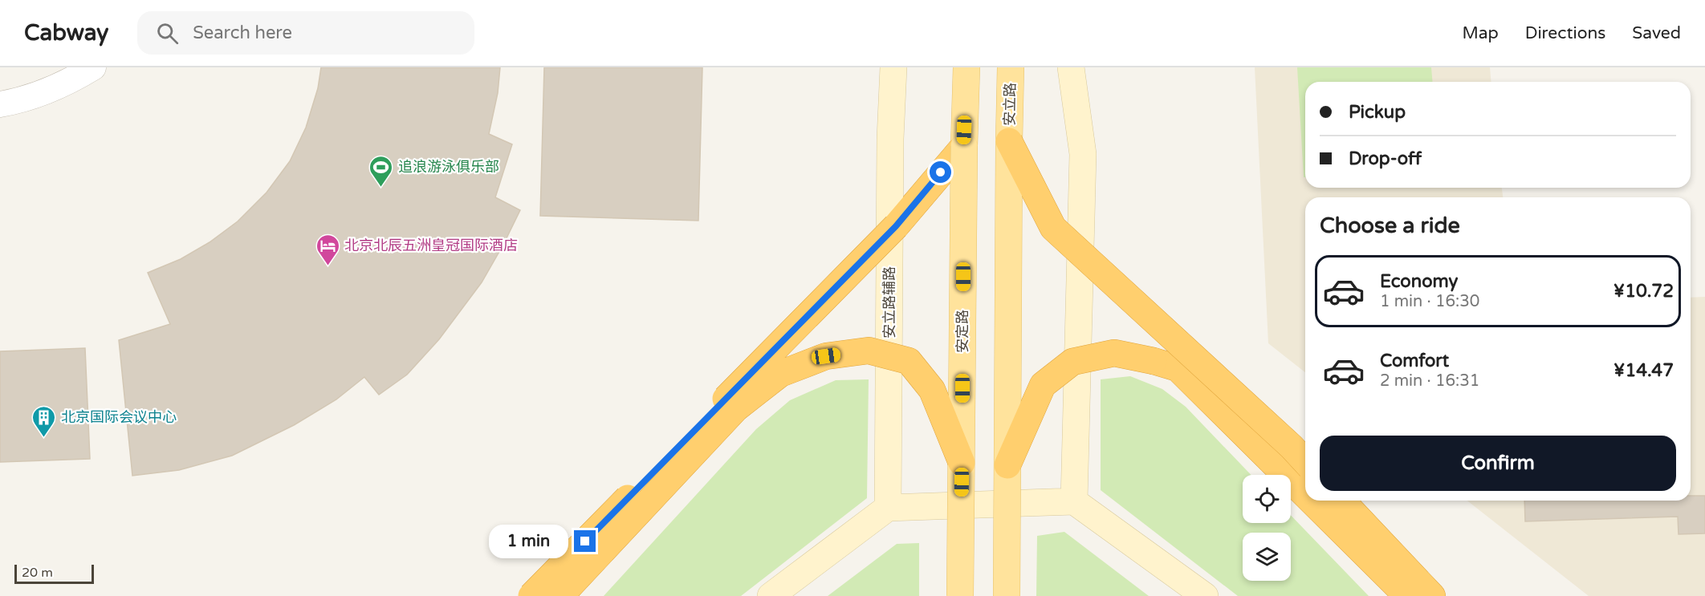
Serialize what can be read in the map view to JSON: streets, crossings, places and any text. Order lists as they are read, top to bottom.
{
  "streets": {
    "main road": ["安立路", "安定路"],
    "street": ["安立路辅路"]
  },
  "places": {
    "sports": ["追浪游泳俱乐部"],
    "hotel": ["北京北辰五洲皇冠国际酒店"],
    "building": ["北京国际会议中心"]
  },
  "scale_bar": "20 m",
  "page": {
    "header": "Cabway",
    "search": "Search here",
    "nav": ["Map", "Directions", "Saved"],
    "banner": ["Pickup", "Drop-off"],
    "heading": "Choose a ride",
    "list": [
      {
        "name": "Economy",
        "note": "1 min · 16:30",
        "value": "¥10.72"
      },
      {
        "name": "Comfort",
        "note": "2 min · 16:31",
        "value": "¥14.47"
      }
    ],
    "buttons": "Confirm",
    "bubble": "1 min",
    "scale": "20 m"
  }
}
